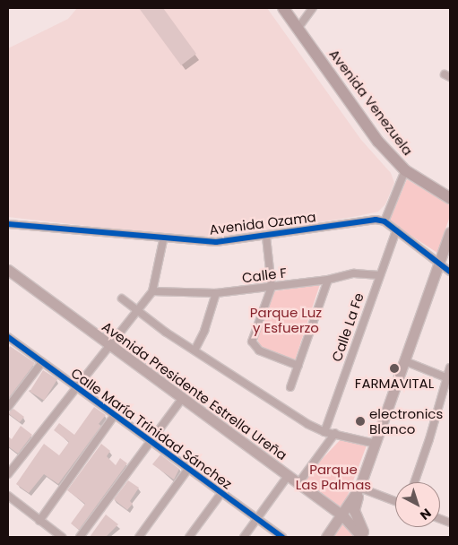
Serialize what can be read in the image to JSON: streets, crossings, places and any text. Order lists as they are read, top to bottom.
{
  "streets": {
    "main road": ["Avenida Venezuela", "Avenida Presidente Estrella Ureña"],
    "street": [
      "Avenida Ozama",
      "Calle F",
      "Calle La Fe",
      "Calle María Trinidad Sánchez"
    ]
  },
  "crossings": [
    ["Calle F", "Calle La Fe"]
  ],
  "parks": ["Parque Luz y Esfuerzo", "Parque Las Palmas"],
  "places": ["FARMAVITAL", "electronics Blanco"],
  "north": "bottom right"
}
